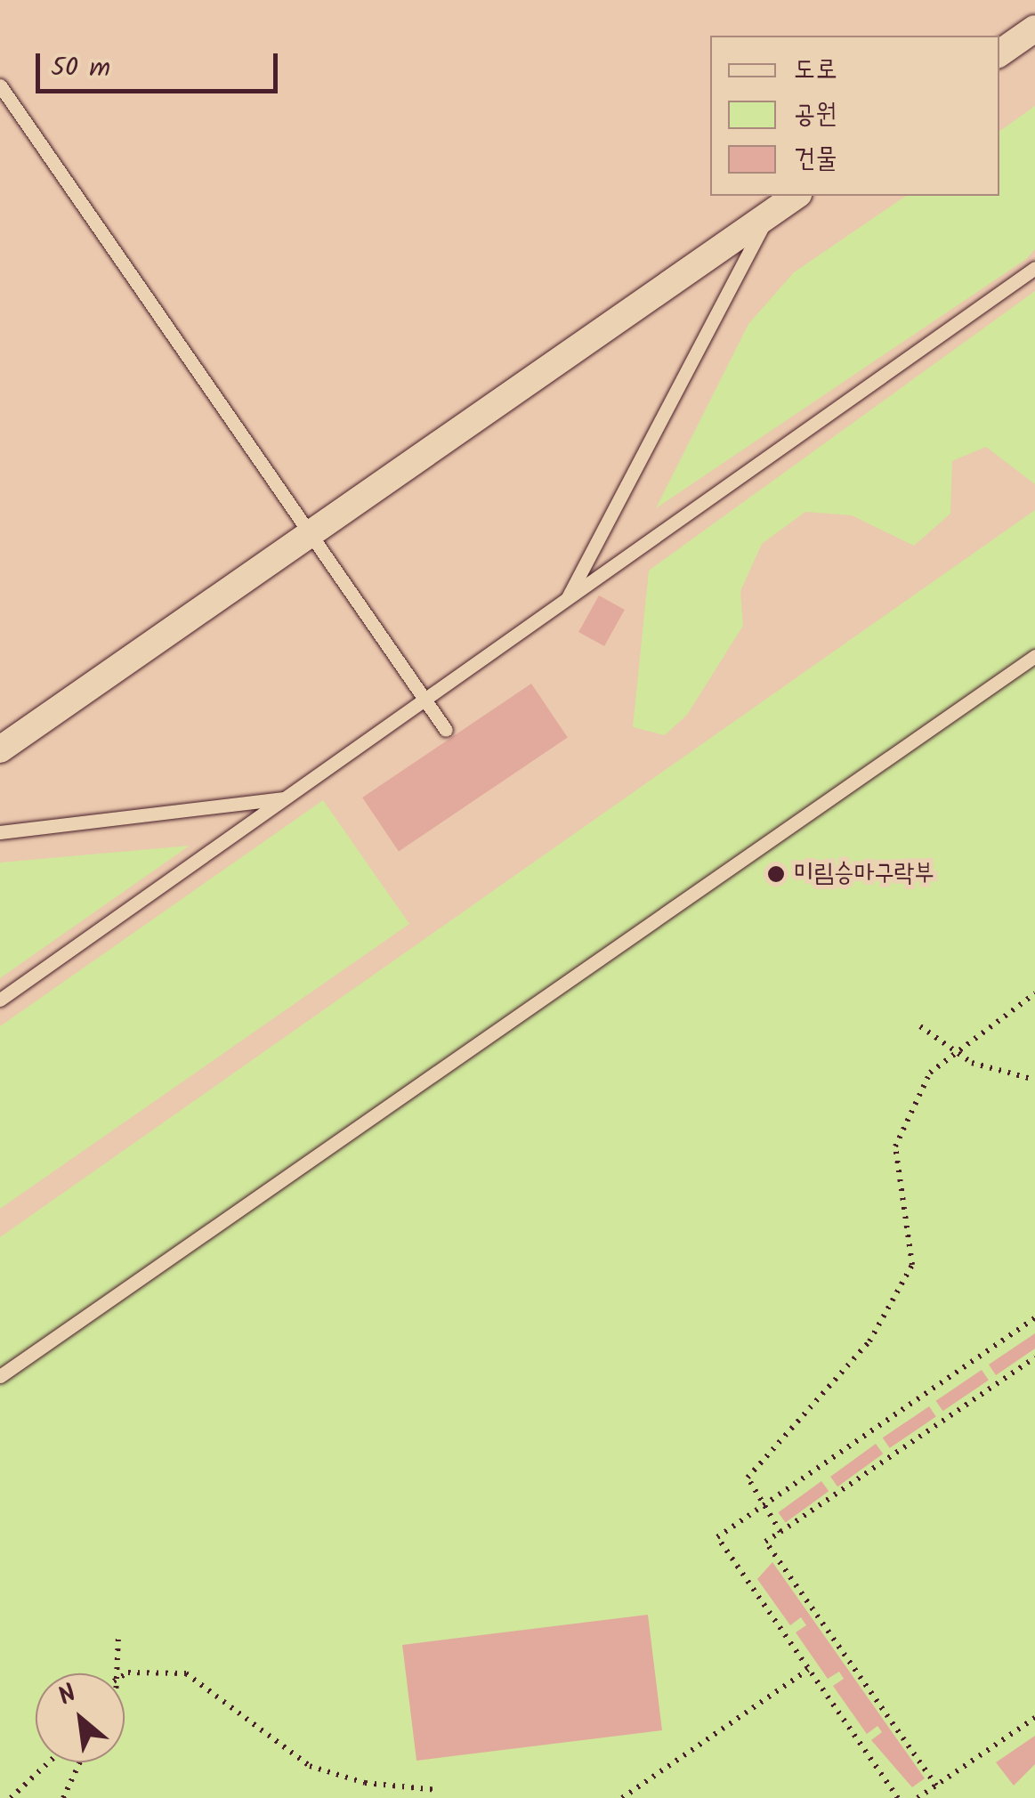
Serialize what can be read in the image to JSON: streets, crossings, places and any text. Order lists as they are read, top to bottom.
{
  "places": ["미림승마구락부"],
  "legend": ["도로", "공원", "건물"],
  "scale_bar": "50 m",
  "north": "top left"
}
